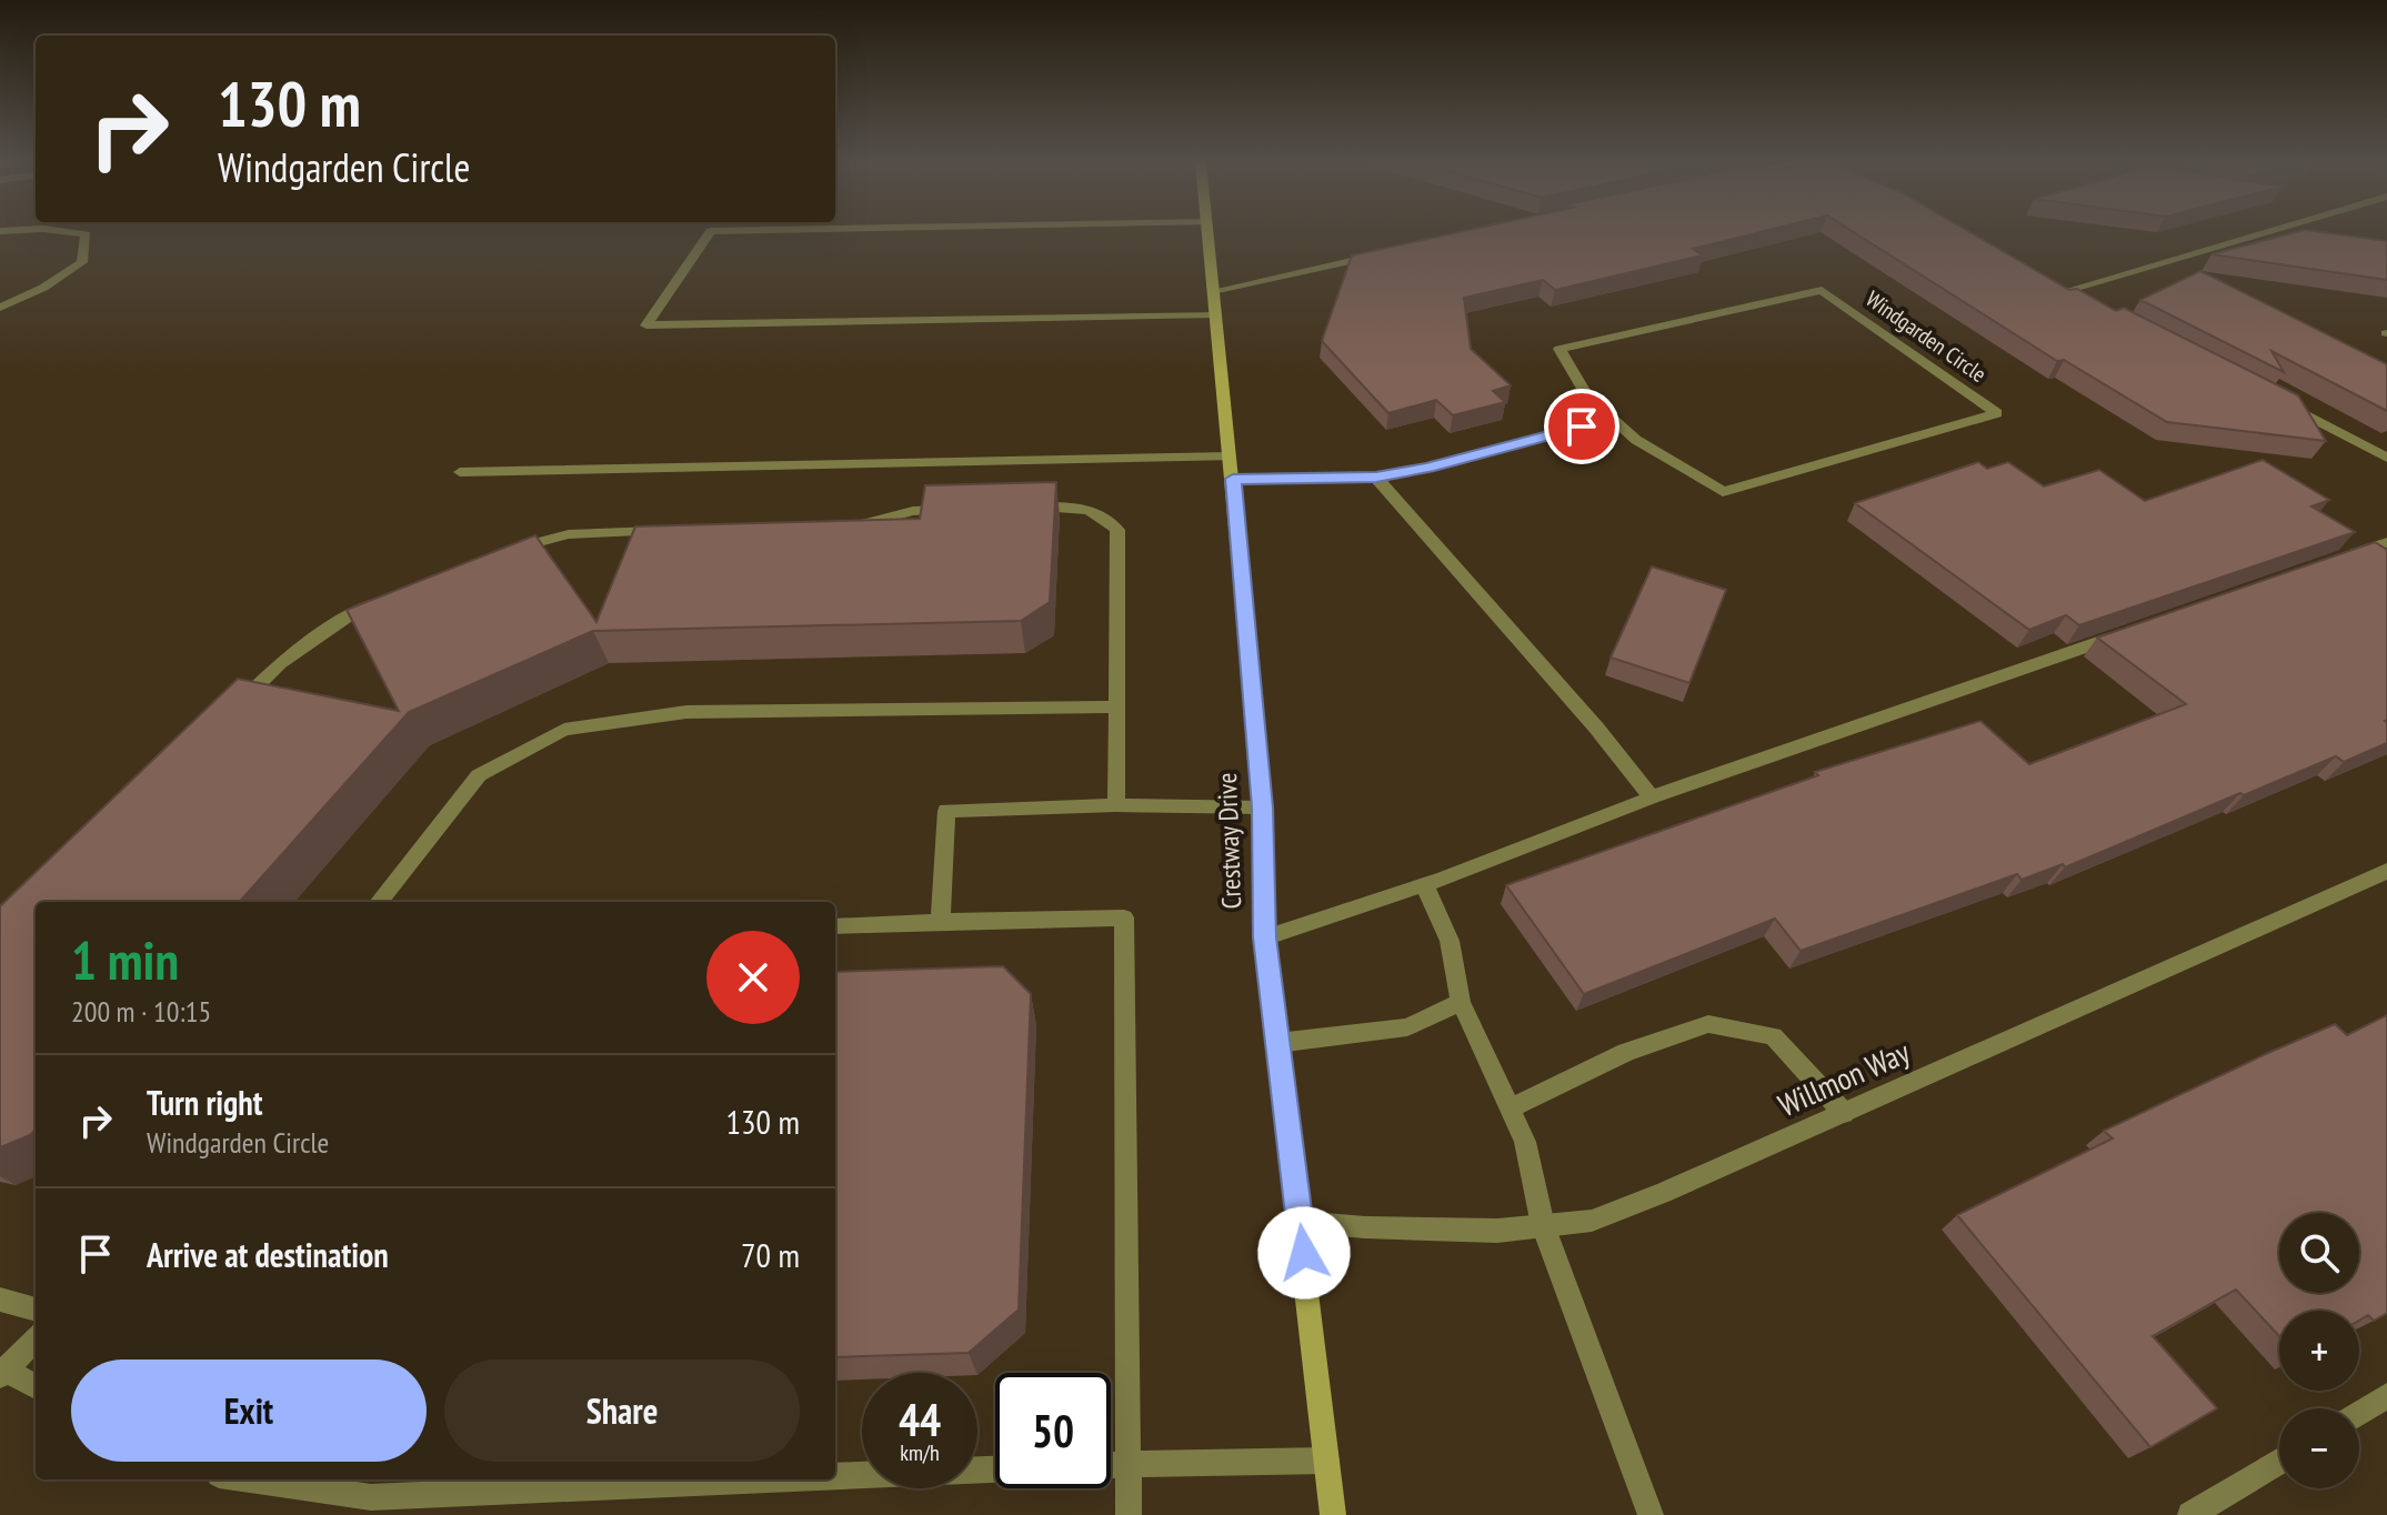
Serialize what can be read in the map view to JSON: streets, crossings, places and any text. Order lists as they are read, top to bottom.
{
  "streets": {
    "main road": ["Crestway Drive"],
    "street": ["Windgarden Circle", "Willmon Way"]
  },
  "crossings": [
    ["Crestway Drive", "Willmon Way"]
  ],
  "page": {
    "turn": ["130 m", "Windgarden Circle"],
    "heading": ["1 min", "200 m · 10:15"],
    "list": [
      {
        "name": "Turn right",
        "note": "Windgarden Circle",
        "value": "130 m"
      },
      {
        "name": "Arrive at destination",
        "value": "70 m"
      }
    ],
    "map_buttons": ["+", "−"],
    "buttons": ["Exit", "Share"],
    "speed": "44 km/h",
    "limit": "50"
  }
}
